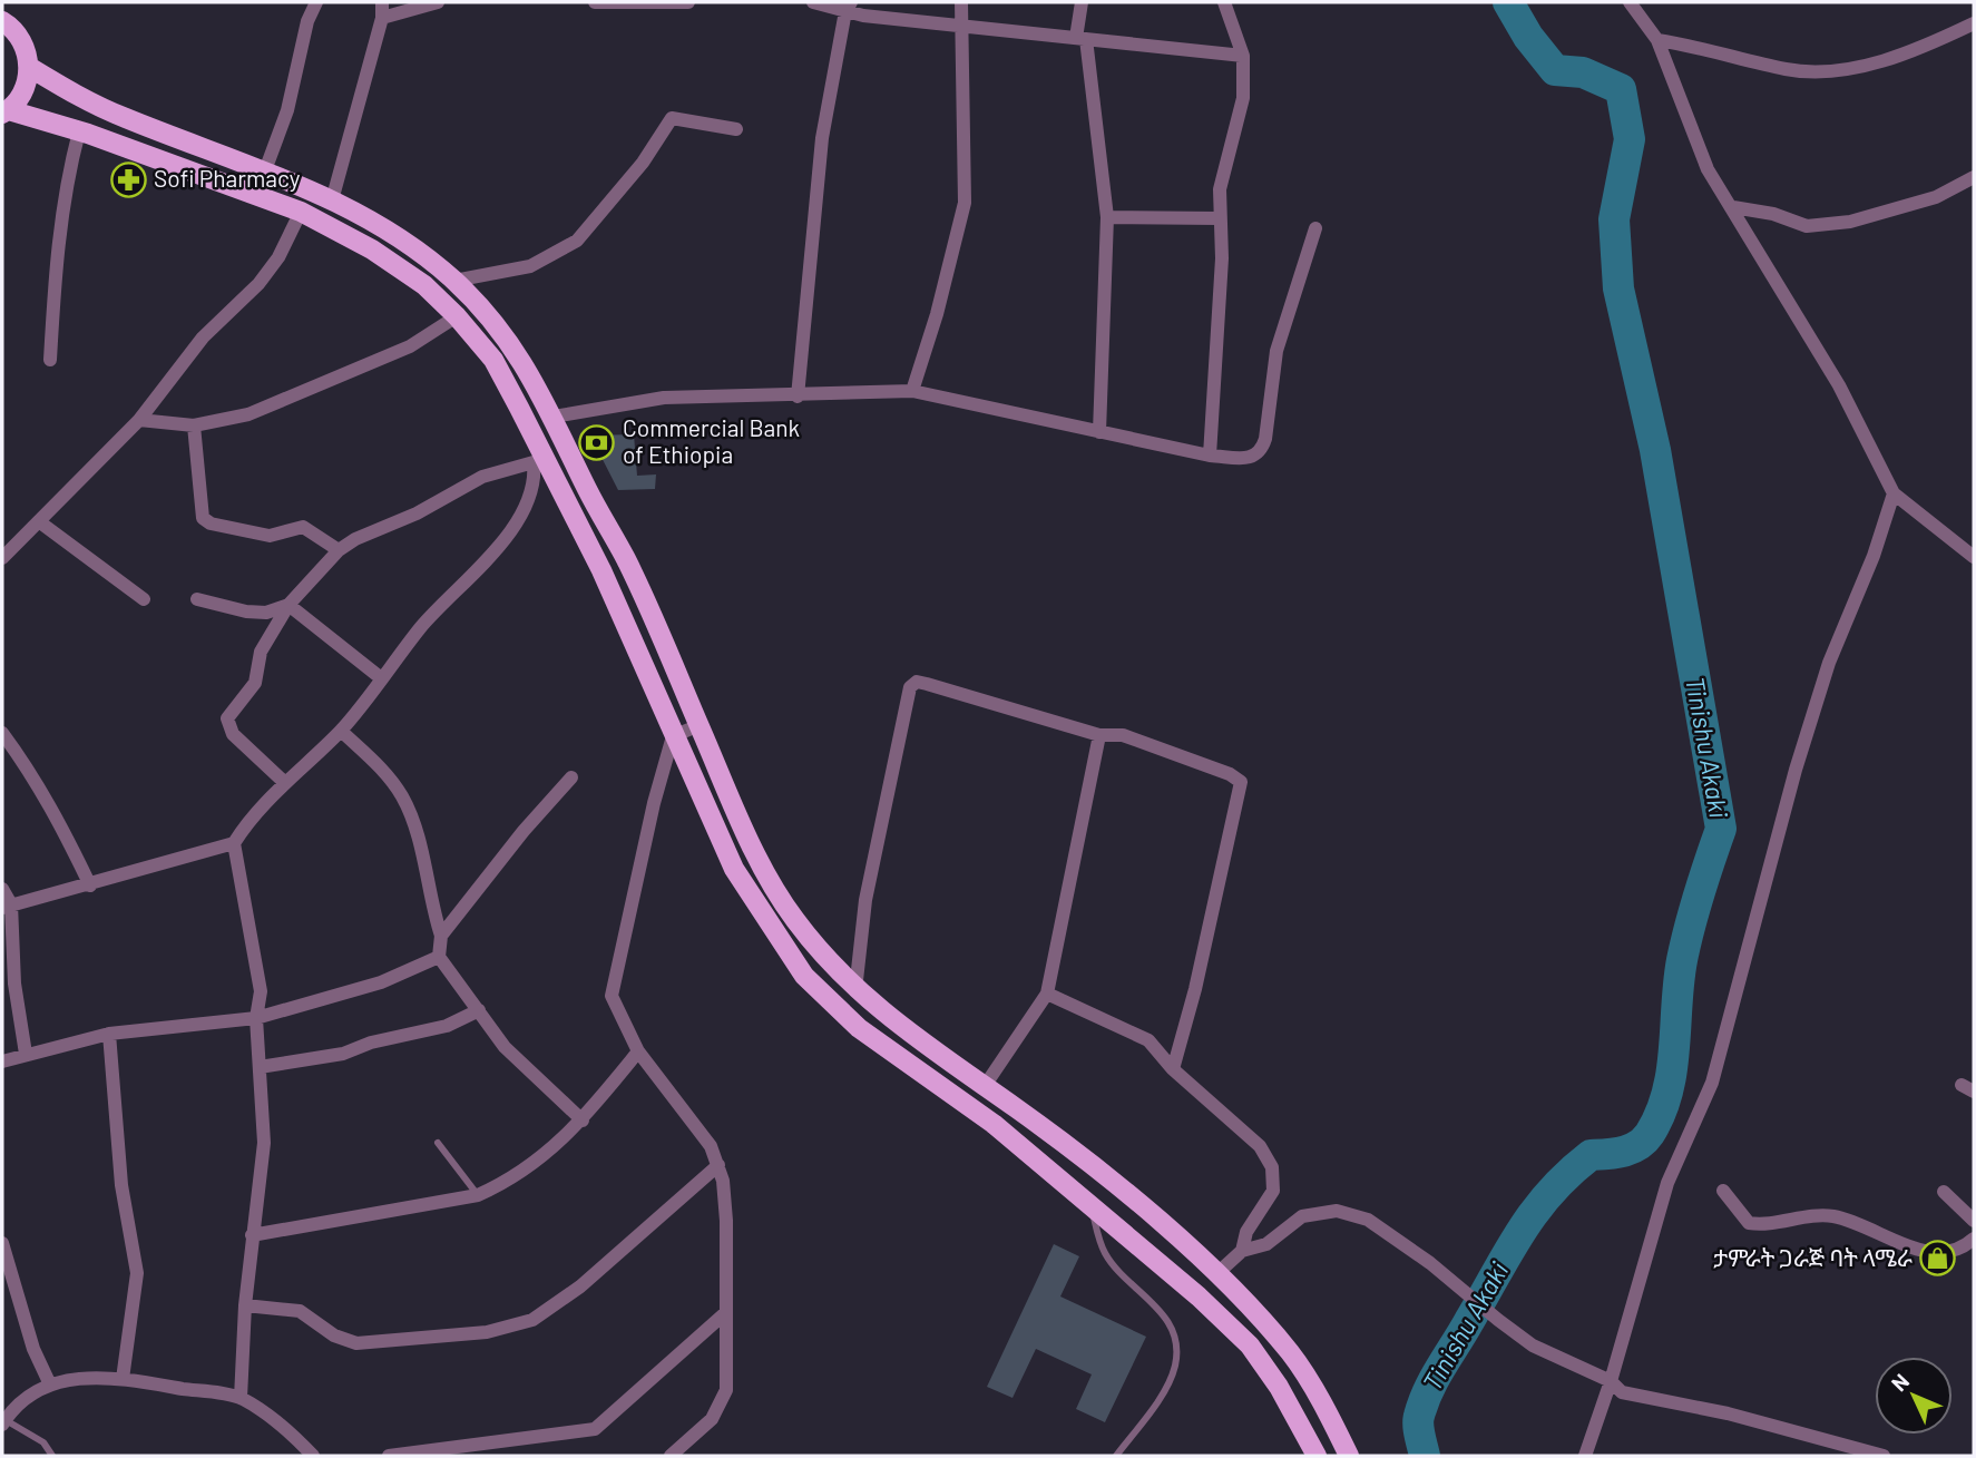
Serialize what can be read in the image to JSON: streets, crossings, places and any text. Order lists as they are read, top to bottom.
{
  "water": ["Tinishu Akaki"],
  "places": {
    "pharmacy": ["Sofi Pharmacy"],
    "bank": ["Commercial Bank of Ethiopia"],
    "shop": ["ታምራት ጋራጅ ባት ላሜራ"]
  },
  "north": "top left"
}
